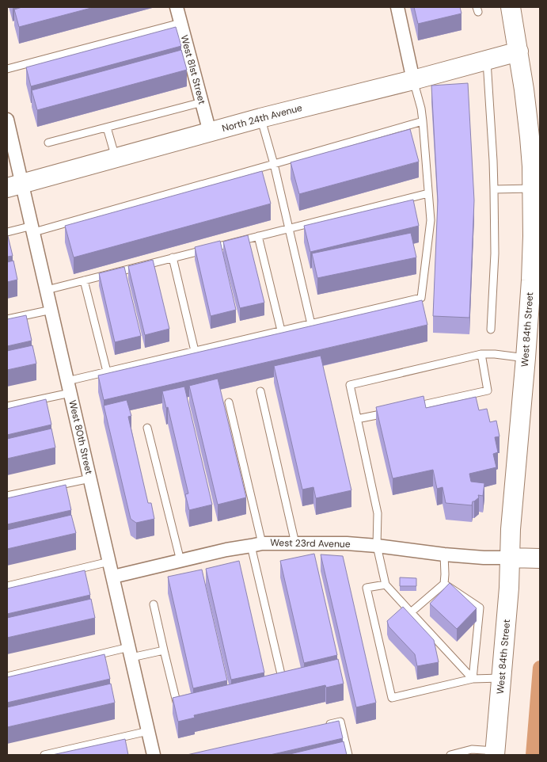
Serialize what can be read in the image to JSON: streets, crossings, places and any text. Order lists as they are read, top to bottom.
{
  "streets": {
    "street": [
      "West 81st Street",
      "North 24th Avenue",
      "West 84th Street",
      "West 80th Street",
      "West 23rd Avenue"
    ]
  },
  "crossings": [
    ["West 81st Street", "North 24th Avenue"],
    ["North 24th Avenue", "West 84th Street"],
    ["North 24th Avenue", "West 80th Street"],
    ["West 84th Street", "West 23rd Avenue"],
    ["West 80th Street", "West 23rd Avenue"]
  ]
}
